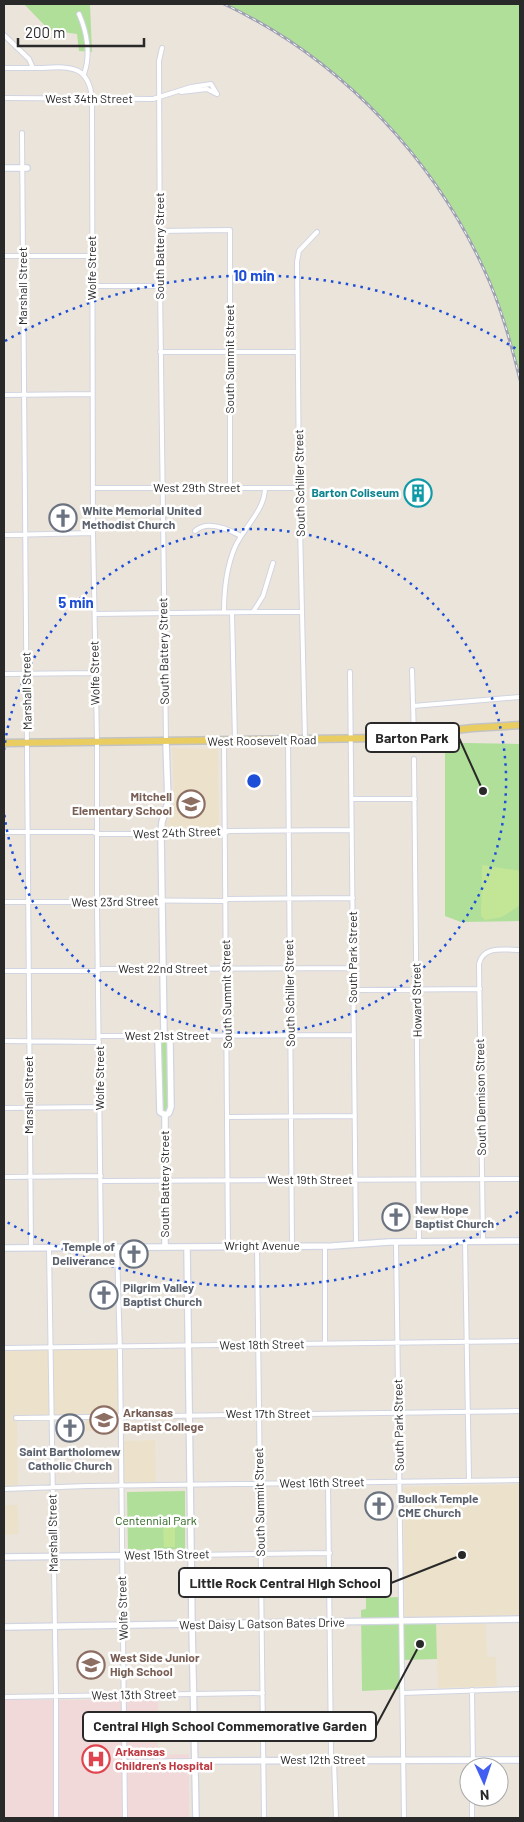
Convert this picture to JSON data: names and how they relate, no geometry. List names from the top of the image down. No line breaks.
{"streets":{"main road":["West Roosevelt Road"],"street":["West 34th Street","South Battery Street","Wolfe Street","Marshall Street","South Summit Street","South Schiller Street","West 29th Street","West 24th Street","West 23rd Street","South Park Street","West 22nd Street","Howard Street","West 21st Street","South Dennison Street","West 19th Street","Wright Avenue","West 18th Street","West 17th Street","West 16th Street","West 15th Street","West Daisy L Gatson Bates Drive","West 13th Street","West 12th Street"]},"crossings":[["West 34th Street","South Battery Street"],["West 34th Street","Wolfe Street"],["South Battery Street","South Summit Street"],["South Battery Street","West 29th Street"],["South Battery Street","West Roosevelt Road"],["South Battery Street","West 24th Street"],["South Battery Street","West 23rd Street"],["South Battery Street","West 22nd Street"],["South Battery Street","West 21st Street"],["South Battery Street","West 19th Street"],["South Battery Street","Wright Avenue"],["South Battery Street","West 18th Street"],["South Battery Street","West 17th Street"],["South Battery Street","West 16th Street"],["South Battery Street","West 15th Street"],["South Battery Street","West Daisy L Gatson Bates Drive"],["South Battery Street","West 13th Street"],["South Battery Street","West 12th Street"],["Wolfe Street","West 29th Street"],["Wolfe Street","West Roosevelt Road"],["Wolfe Street","West 24th Street"],["Wolfe Street","West 23rd Street"],["Wolfe Street","West 22nd Street"],["Wolfe Street","West 21st Street"],["Wolfe Street","West 19th Street"],["Wolfe Street","Wright Avenue"],["Wolfe Street","West 18th Street"],["Wolfe Street","West 17th Street"],["Wolfe Street","West 16th Street"],["Wolfe Street","West 15th Street"],["Wolfe Street","West Daisy L Gatson Bates Drive"],["Wolfe Street","West 13th Street"],["Wolfe Street","West 12th Street"],["Marshall Street","West Roosevelt Road"],["Marshall Street","West 24th Street"],["Marshall Street","West 23rd Street"],["Marshall Street","West 22nd Street"],["Marshall Street","Wright Avenue"],["Marshall Street","West 18th Street"],["Marshall Street","West 17th Street"],["Marshall Street","West 16th Street"],["Marshall Street","West 15th Street"],["Marshall Street","West Daisy L Gatson Bates Drive"],["Marshall Street","West 13th Street"],["South Summit Street","West 29th Street"],["South Summit Street","West Roosevelt Road"],["South Summit Street","West 24th Street"],["South Summit Street","West 23rd Street"],["South Summit Street","West 22nd Street"],["South Summit Street","West 21st Street"],["South Summit Street","West 19th Street"],["South Summit Street","Wright Avenue"],["South Summit Street","West 18th Street"],["South Summit Street","West 17th Street"],["South Summit Street","West 16th Street"],["South Summit Street","West 15th Street"],["South Summit Street","West Daisy L Gatson Bates Drive"],["South Summit Street","West 13th Street"],["South Summit Street","West 12th Street"],["South Schiller Street","West 29th Street"],["South Schiller Street","West Roosevelt Road"],["South Schiller Street","West 24th Street"],["South Schiller Street","West 23rd Street"],["South Schiller Street","West 22nd Street"],["South Schiller Street","West 21st Street"],["South Schiller Street","West 19th Street"],["South Schiller Street","Wright Avenue"],["West Roosevelt Road","South Park Street"],["West 24th Street","South Park Street"],["West 23rd Street","South Park Street"],["South Park Street","West 22nd Street"],["South Park Street","West 21st Street"],["South Park Street","West 19th Street"],["South Park Street","Wright Avenue"],["South Park Street","West 18th Street"],["South Park Street","West 17th Street"],["South Park Street","West 16th Street"],["South Park Street","West Daisy L Gatson Bates Drive"],["South Park Street","West 12th Street"],["Howard Street","West 19th Street"],["Howard Street","Wright Avenue"],["South Dennison Street","West 19th Street"],["South Dennison Street","Wright Avenue"]],"parks":["Centennial Park"],"places":{"building":["Barton Coliseum"],"church":["White Memorial United Methodist Church","New Hope Baptist Church","Temple of Deliverance","Pilgrim Valley Baptist Church","Saint Bartholomew Catholic Church","Bullock Temple CME Church"],"other":["Barton Park","Little Rock Central High School","Central High School Commemorative Garden"],"school or university":["Mitchell Elementary School","Arkansas Baptist College","West Side Junior High School"],"hospital":["Arkansas Children's Hospital"]},"scale_bar":"200 m","north":"bottom","rings":["10 min","5 min"]}
